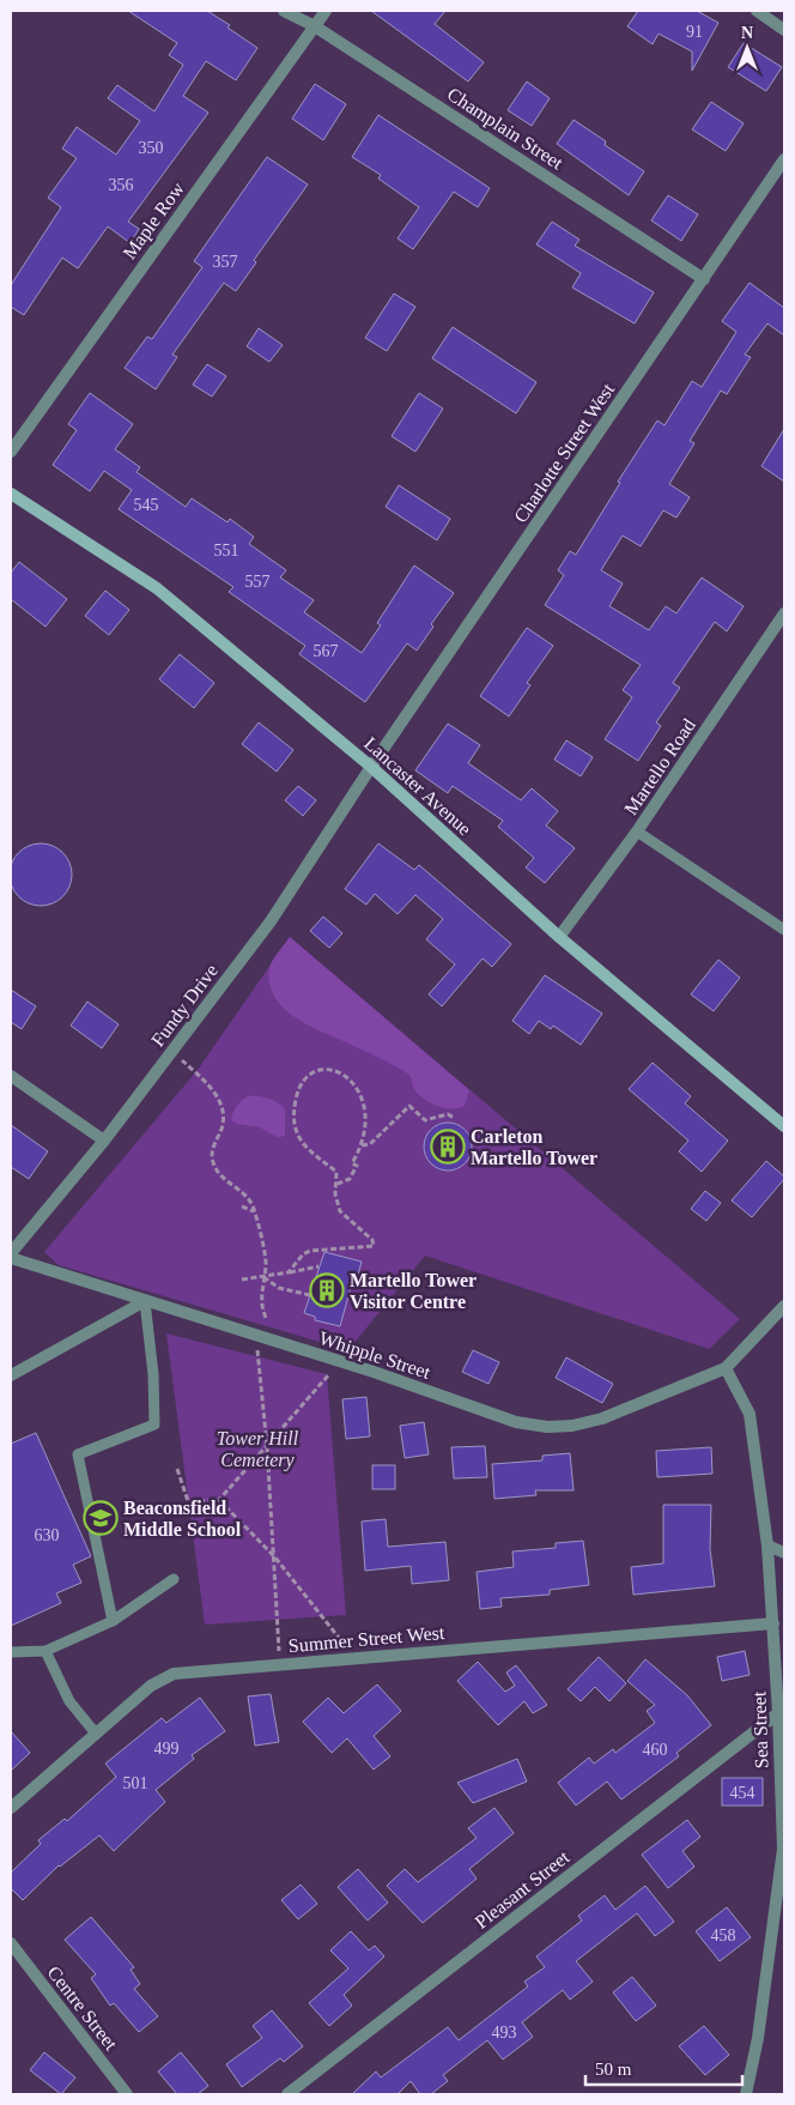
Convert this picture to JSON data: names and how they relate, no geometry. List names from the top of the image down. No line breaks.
{"streets":{"street":["Champlain Street","Maple Row","Charlotte Street West","Martello Road","Lancaster Avenue","Fundy Drive","Whipple Street","Summer Street West","Sea Street","Pleasant Street","Centre Street"]},"crossings":[["Champlain Street","Maple Row"],["Champlain Street","Charlotte Street West"],["Charlotte Street West","Lancaster Avenue"],["Charlotte Street West","Fundy Drive"],["Martello Road","Lancaster Avenue"],["Lancaster Avenue","Fundy Drive"],["Whipple Street","Sea Street"],["Summer Street West","Sea Street"],["Sea Street","Pleasant Street"]],"parks":["Tower Hill Cemetery"],"places":{"building":["Carleton Martello Tower","Martello Tower Visitor Centre"],"school or university":["Beaconsfield Middle School"]},"house_numbers":["91","350","356","357","545","551","557","567","630","499","460","501","454","458","493"],"scale_bar":"50 m","north":"top"}
